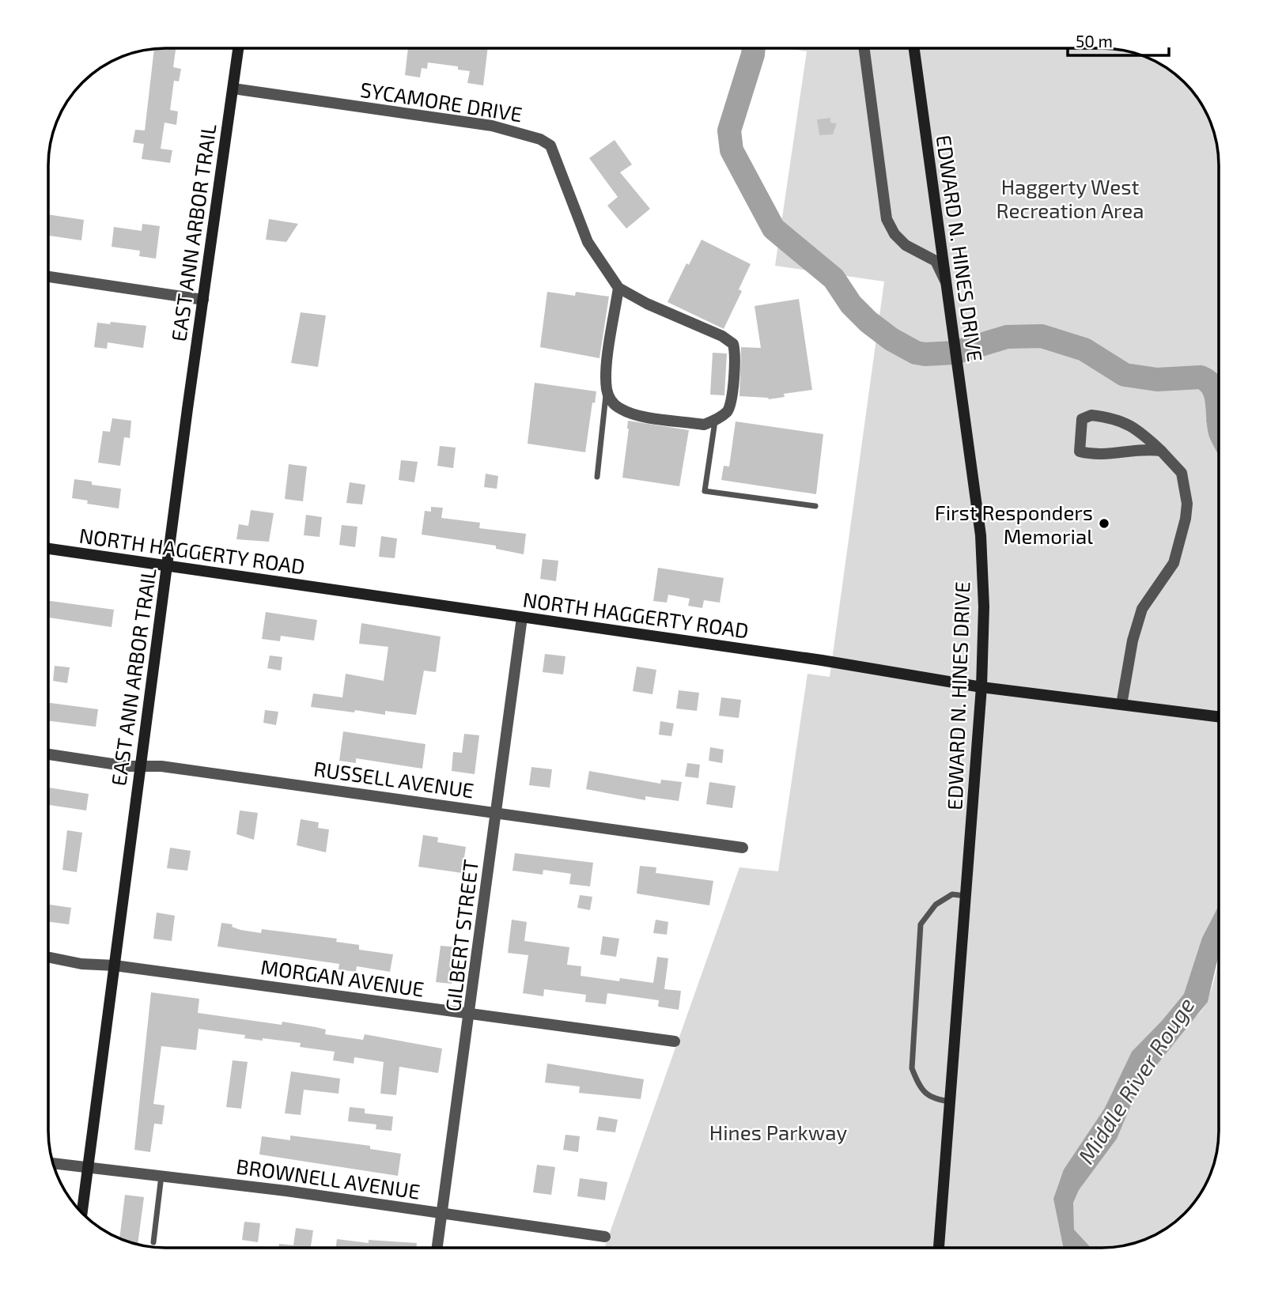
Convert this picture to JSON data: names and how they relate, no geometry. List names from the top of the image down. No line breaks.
{"streets":{"street":["SYCAMORE DRIVE","EAST ANN ARBOR TRAIL","EDWARD N. HINES DRIVE","NORTH HAGGERTY ROAD","RUSSELL AVENUE","GILBERT STREET","MORGAN AVENUE","BROWNELL AVENUE"]},"crossings":[["SYCAMORE DRIVE","EAST ANN ARBOR TRAIL"],["EAST ANN ARBOR TRAIL","NORTH HAGGERTY ROAD"],["EAST ANN ARBOR TRAIL","RUSSELL AVENUE"],["EAST ANN ARBOR TRAIL","MORGAN AVENUE"],["EAST ANN ARBOR TRAIL","BROWNELL AVENUE"],["EDWARD N. HINES DRIVE","NORTH HAGGERTY ROAD"],["NORTH HAGGERTY ROAD","GILBERT STREET"],["RUSSELL AVENUE","GILBERT STREET"],["GILBERT STREET","MORGAN AVENUE"],["GILBERT STREET","BROWNELL AVENUE"]],"water":["Middle River Rouge"],"parks":["Haggerty West Recreation Area","Hines Parkway"],"places":["First Responders Memorial"],"scale_bar":"50 m"}
